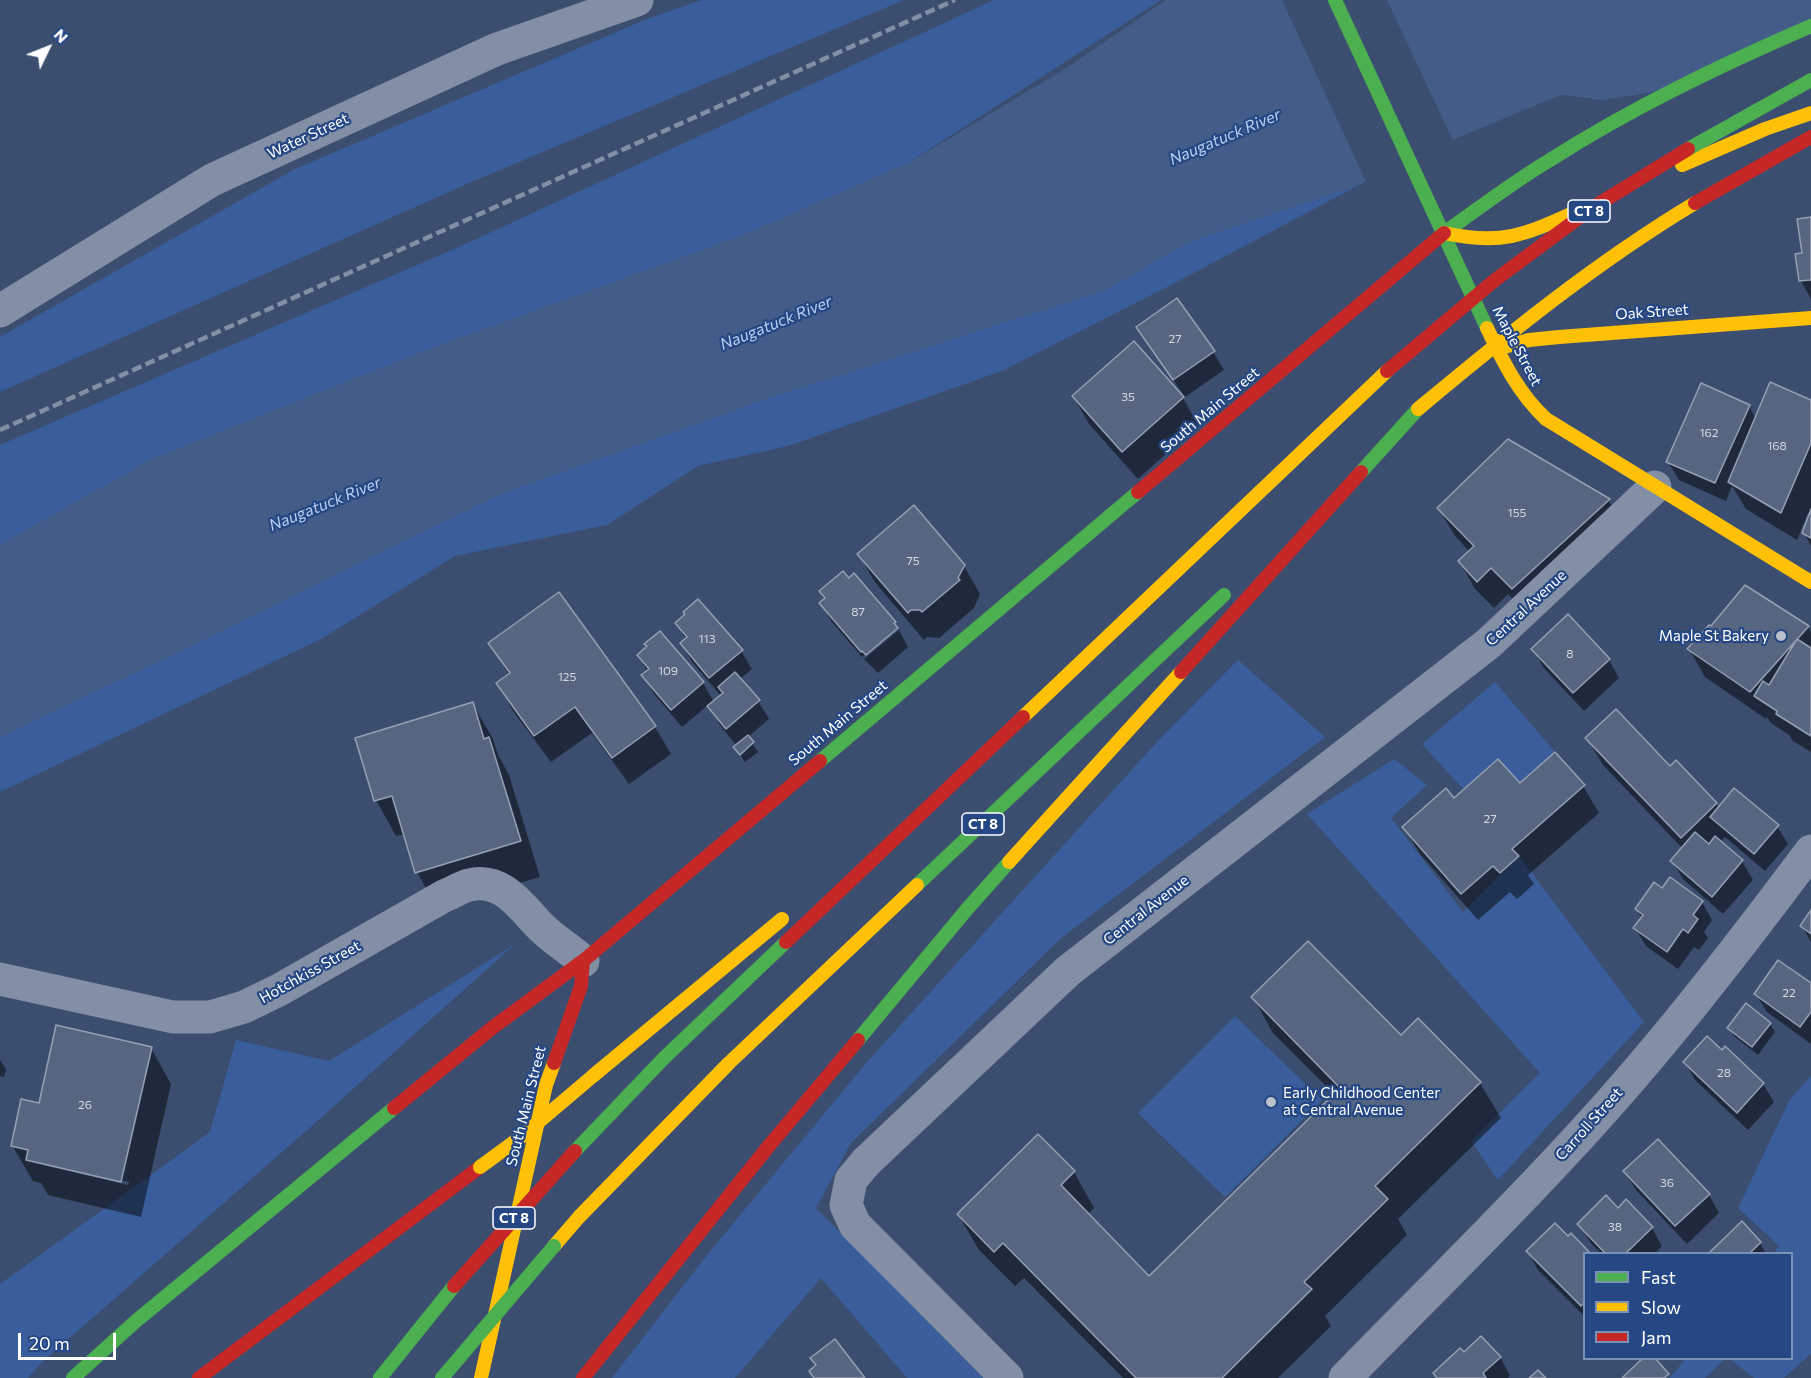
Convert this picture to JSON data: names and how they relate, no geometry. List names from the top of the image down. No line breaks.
{"streets":{"main road":["CT 8","Oak Street","Maple Street","South Main Street"],"street":["Water Street","Central Avenue","Hotchkiss Street","Carroll Street"]},"crossings":[["Oak Street","Maple Street"],["Maple Street","South Main Street"],["Maple Street","Central Avenue"],["South Main Street","Hotchkiss Street"]],"water":["Naugatuck River"],"places":["Maple St Bakery","Early Childhood Center at Central Avenue"],"house_numbers":["27","35","162","168","155","75","87","113","8","109","125","27","22","28","26","36","38"],"legend":["Fast","Slow","Jam"],"scale_bar":"20 m","north":"top right"}
